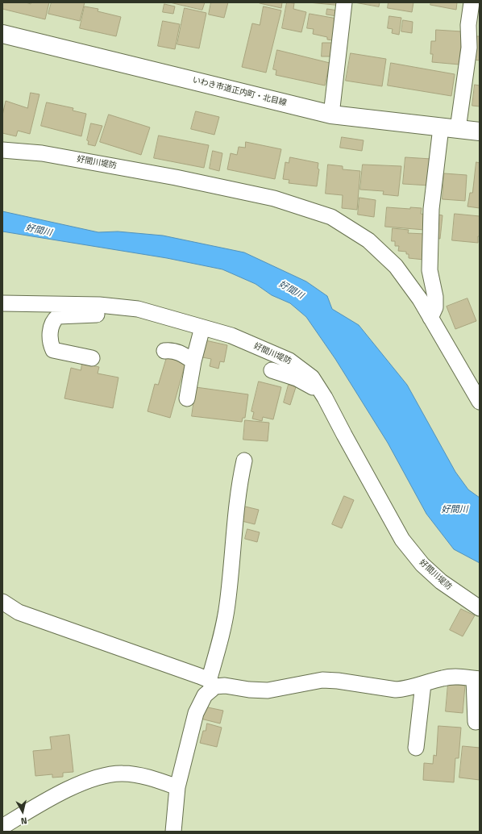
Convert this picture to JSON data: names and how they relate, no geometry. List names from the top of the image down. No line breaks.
{"streets":{"street":["いわき市道正内町・北目線","好間川堤防"]},"water":["好間川"],"north":"bottom"}
